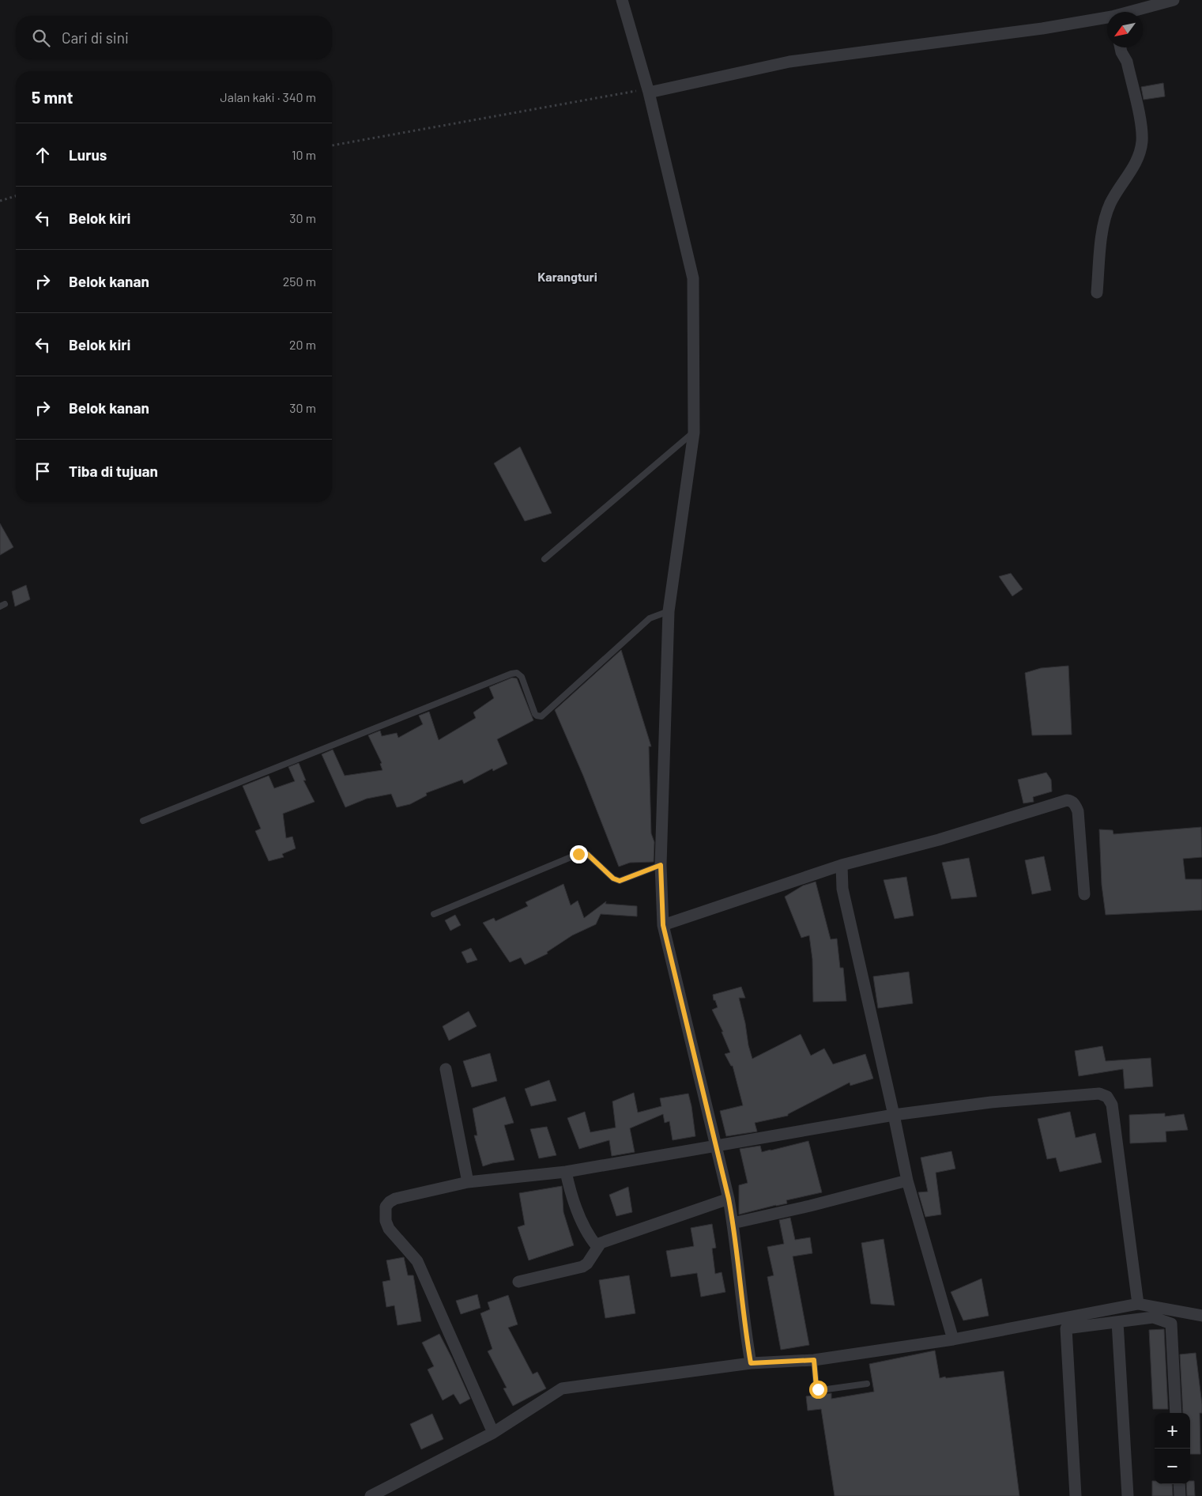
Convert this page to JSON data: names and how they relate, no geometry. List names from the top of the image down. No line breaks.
{"districts":["Karangturi"],"north":"bottom left","page":{"search":"Cari di sini","heading":["5 mnt","Jalan kaki · 340 m"],"list":[["Lurus","10 m"],["Belok kiri","30 m"],["Belok kanan","250 m"],["Belok kiri","20 m"],["Belok kanan","30 m"],"Tiba di tujuan"],"map_buttons":["+","−"]}}
